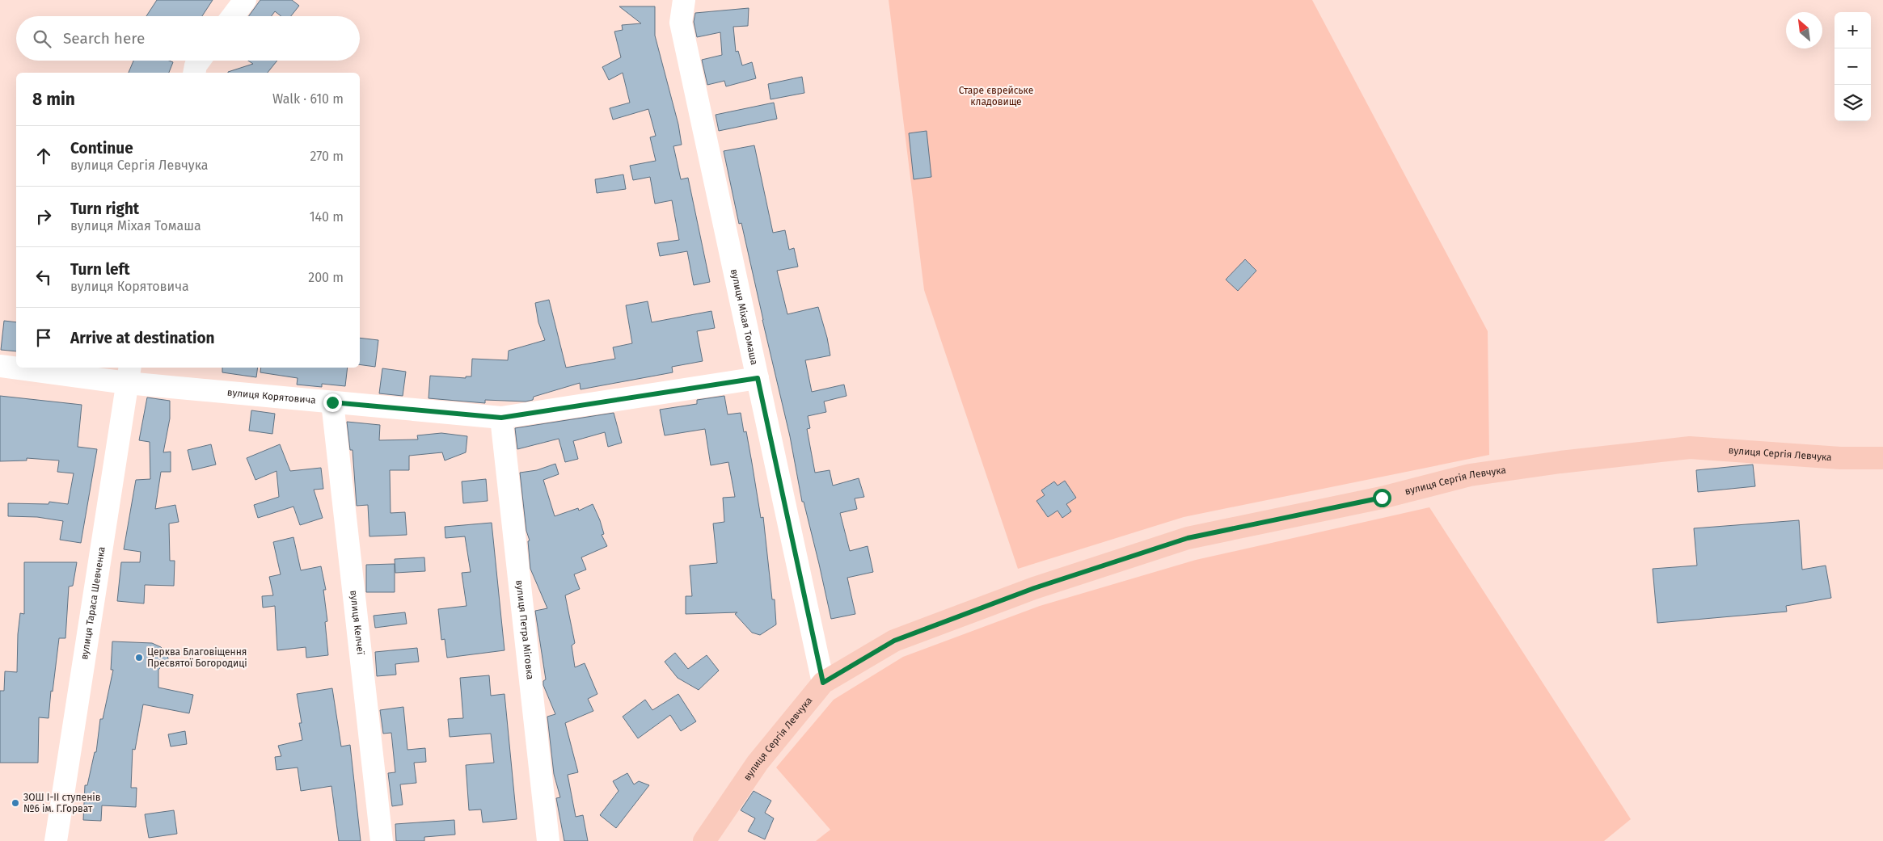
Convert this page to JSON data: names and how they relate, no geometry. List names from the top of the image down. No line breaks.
{"streets":{"main road":["вулиця Сергія Левчука"],"street":["вулиця Міхая Томаша","вулиця Корятовича","вулиця Тараса Шевченка","вулиця Келчеї","вулиця Петра Міговка"]},"crossings":[["вулиця Міхая Томаша","вулиця Корятовича"],["вулиця Міхая Томаша","вулиця Сергія Левчука"],["вулиця Корятовича","вулиця Тараса Шевченка"],["вулиця Корятовича","вулиця Келчеї"],["вулиця Корятовича","вулиця Петра Міговка"]],"parks":["Старе єврейське кладовище"],"places":["Церква Благовіщення Пресвятої Богородиці","ЗОШ І-ІІ ступенів №6 ім. Г.Горват"],"north":"top left","page":{"map_buttons":["+","−"],"search":"Search here","heading":["8 min","Walk · 610 m"],"list":[["Continue","вулиця Сергія Левчука","270 m"],["Turn right","вулиця Міхая Томаша","140 m"],["Turn left","вулиця Корятовича","200 m"],"Arrive at destination"]}}
